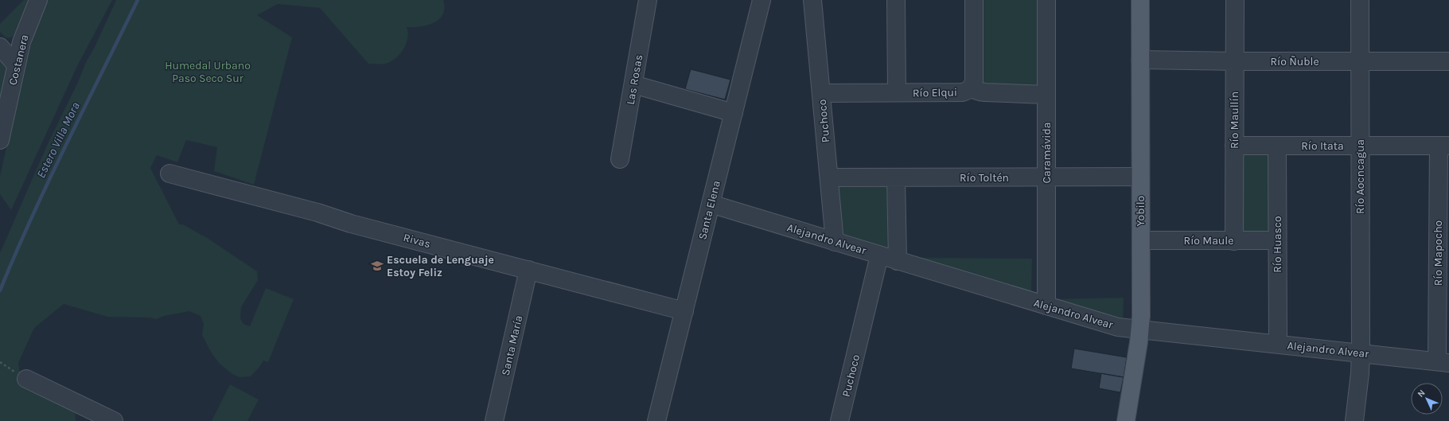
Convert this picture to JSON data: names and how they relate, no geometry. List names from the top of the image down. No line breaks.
{"streets":{"main road":["Yobilo"],"street":["Costanera","Río Ñuble","Las Rosas","Río Elqui","Río Maullín","Puchoco","Río Itata","Caramávida","Río Aocncagua","Río Toltén","Santa Elena","Alejandro Alvear","Rivas","Río Maule","Río Huasco","Río Mapocho","Santa María"]},"crossings":[["Río Ñuble","Río Maullín"],["Río Ñuble","Río Aocncagua"],["Río Ñuble","Yobilo"],["Río Elqui","Puchoco"],["Río Elqui","Caramávida"],["Río Maullín","Río Itata"],["Río Maullín","Río Maule"],["Puchoco","Río Toltén"],["Puchoco","Alejandro Alvear"],["Río Itata","Río Aocncagua"],["Río Itata","Río Huasco"],["Río Itata","Río Mapocho"],["Caramávida","Río Toltén"],["Caramávida","Alejandro Alvear"],["Río Aocncagua","Alejandro Alvear"],["Río Toltén","Yobilo"],["Santa Elena","Alejandro Alvear"],["Santa Elena","Rivas"],["Yobilo","Alejandro Alvear"],["Yobilo","Río Maule"],["Alejandro Alvear","Río Huasco"],["Alejandro Alvear","Río Mapocho"],["Rivas","Santa María"],["Río Maule","Río Huasco"]],"water":["Estero Villa Mora"],"parks":["Humedal Urbano Paso Seco Sur"],"places":{"school or university":["Escuela de Lenguaje Estoy Feliz"]},"north":"top left"}
